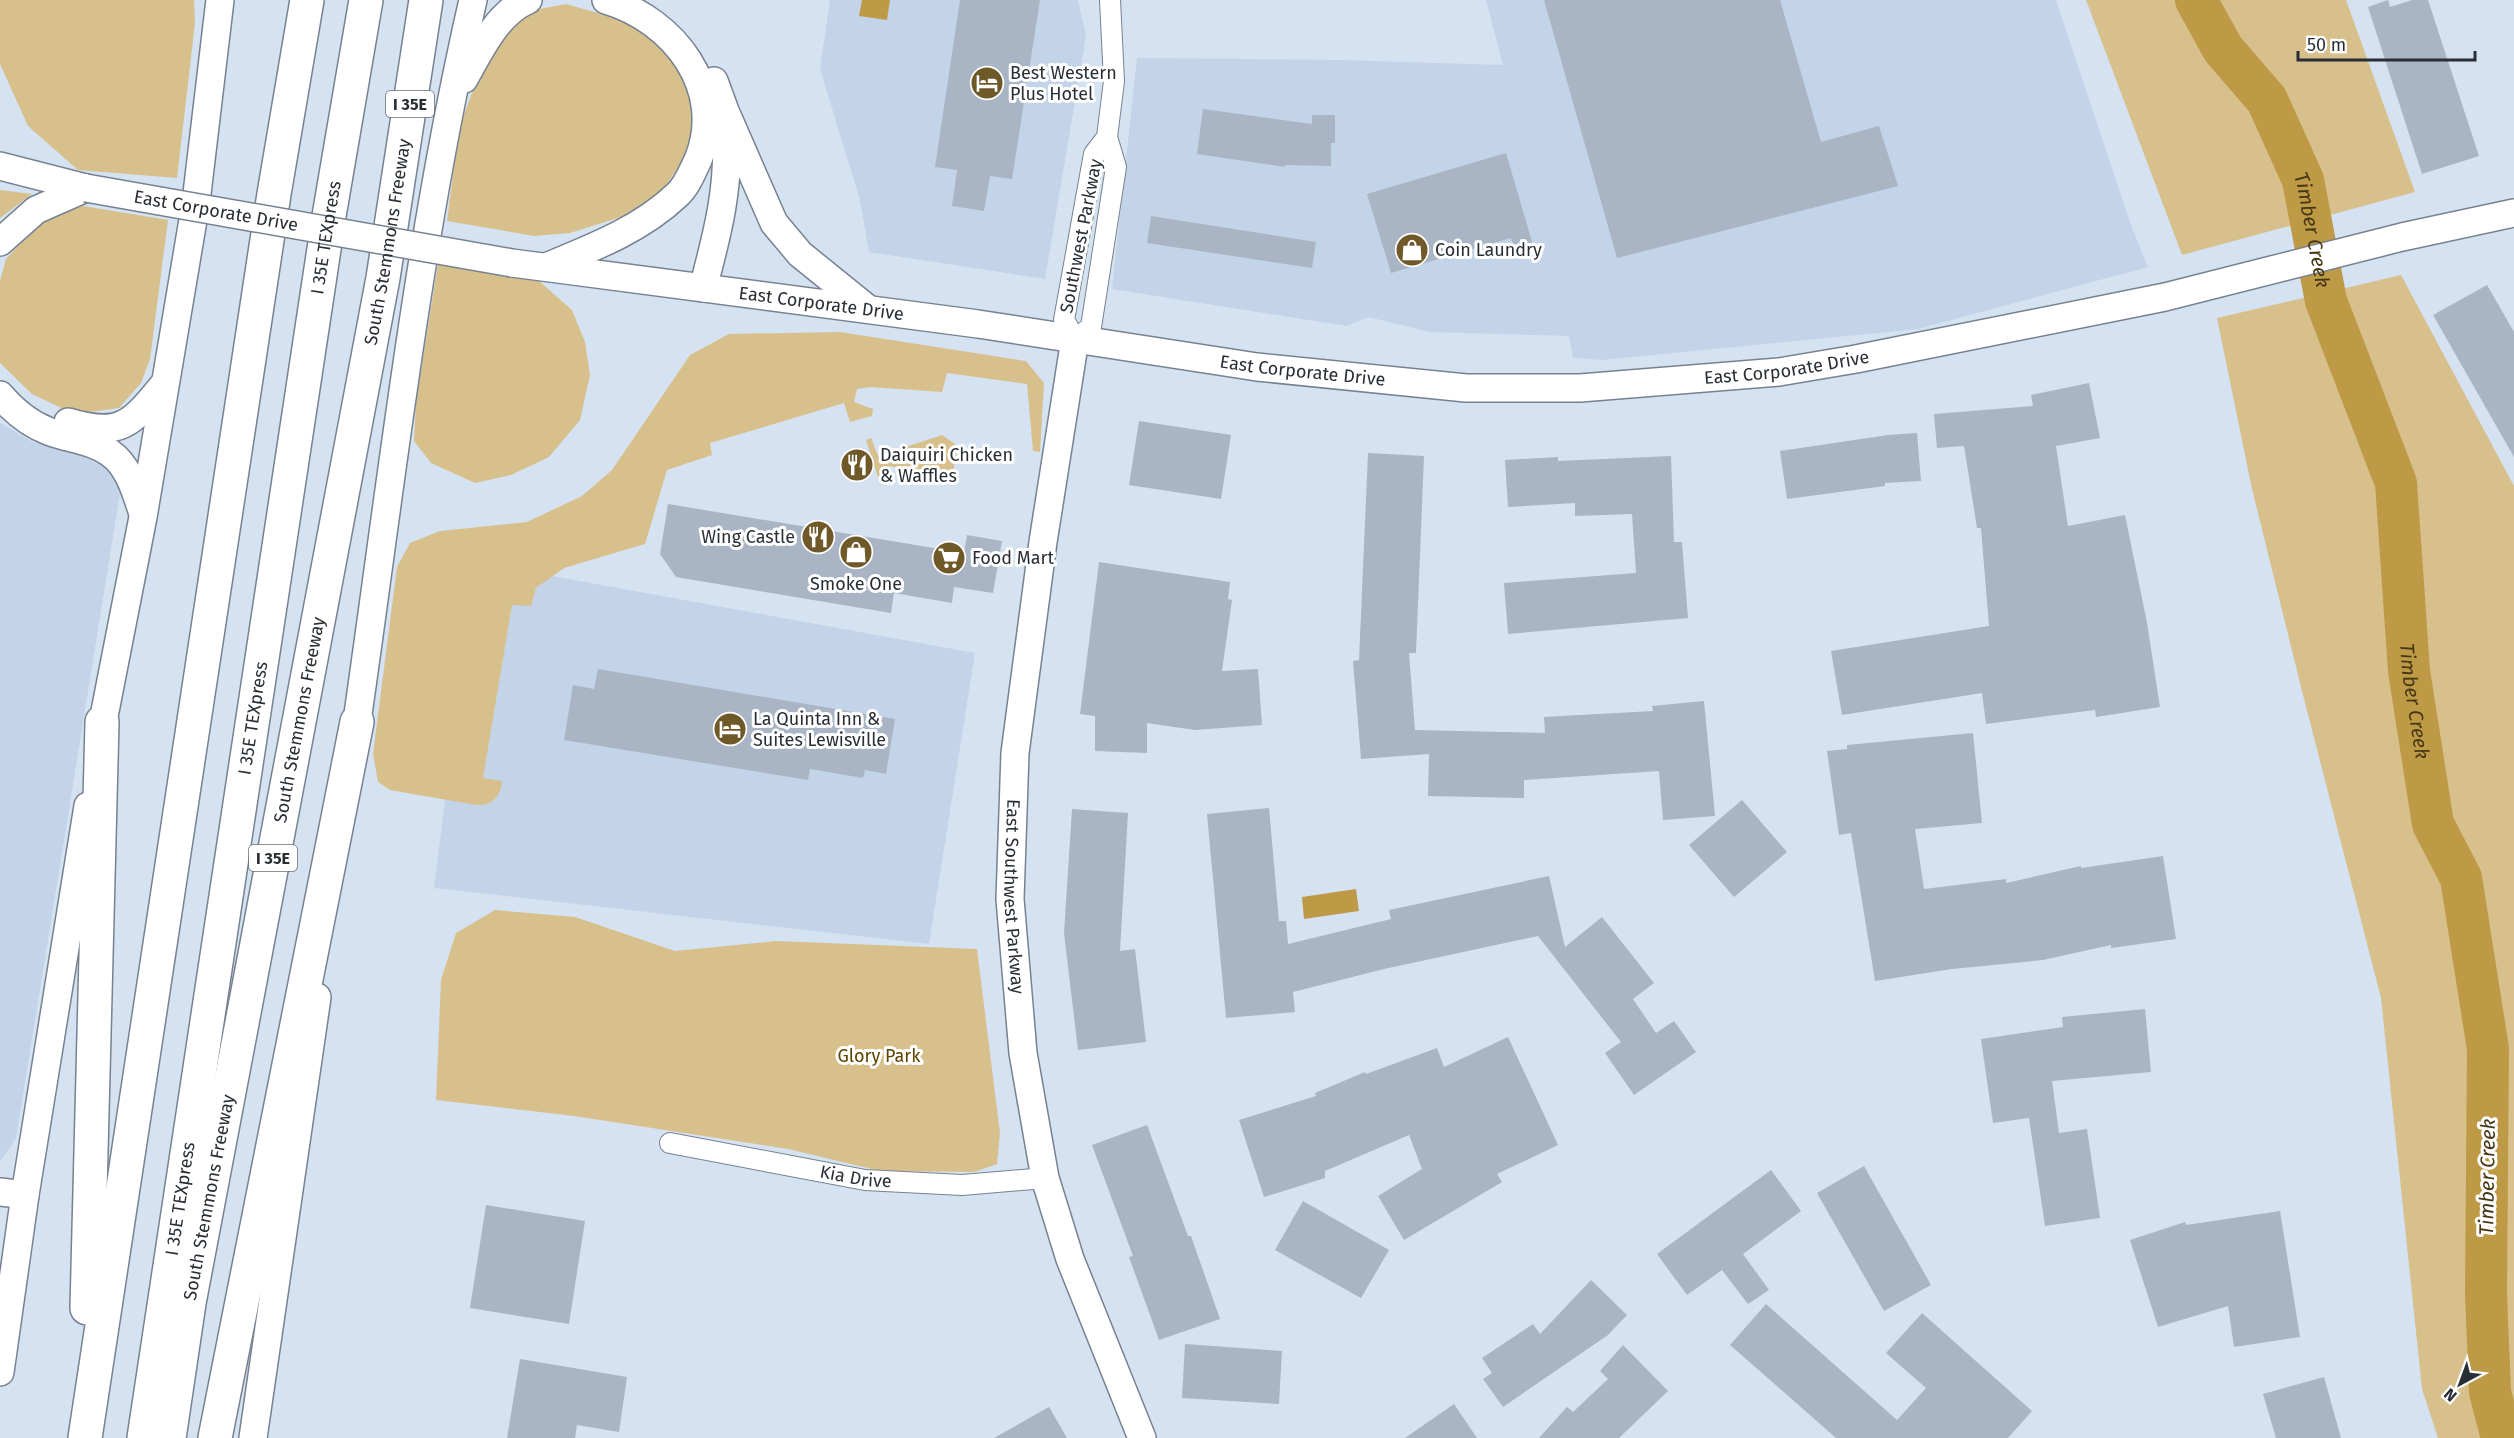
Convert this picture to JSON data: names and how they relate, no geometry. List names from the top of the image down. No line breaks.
{"streets":{"highway":["I 35E","I 35E TEXpress","South Stemmons Freeway"],"main road":["East Corporate Drive","East Southwest Parkway"],"street":["Southwest Parkway","Kia Drive"]},"crossings":[["East Corporate Drive","Southwest Parkway"],["East Corporate Drive","East Southwest Parkway"],["Southwest Parkway","East Southwest Parkway"],["East Southwest Parkway","Kia Drive"]],"water":["Timber Creek"],"parks":["Glory Park"],"places":{"hotel":["Best Western Plus Hotel","La Quinta Inn & Suites Lewisville"],"shop":["Coin Laundry","Smoke One"],"restaurant":["Daiquiri Chicken & Waffles","Wing Castle"],"supermarket":["Food Mart"]},"scale_bar":"50 m","north":"bottom left"}
